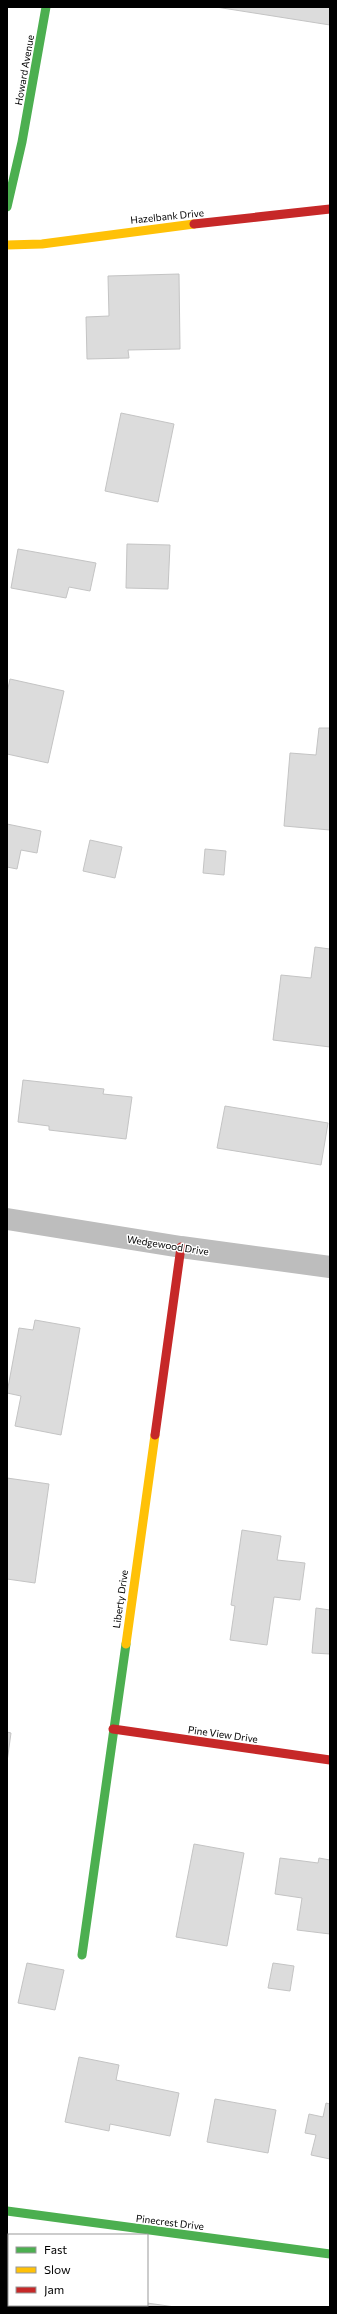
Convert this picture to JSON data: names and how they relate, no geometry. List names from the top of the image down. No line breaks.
{"streets":{"street":["Howard Avenue","Hazelbank Drive","Wedgewood Drive","Liberty Drive","Pine View Drive","Pinecrest Drive"]},"crossings":[["Wedgewood Drive","Liberty Drive"],["Liberty Drive","Pine View Drive"]],"legend":["Fast","Slow","Jam"]}
